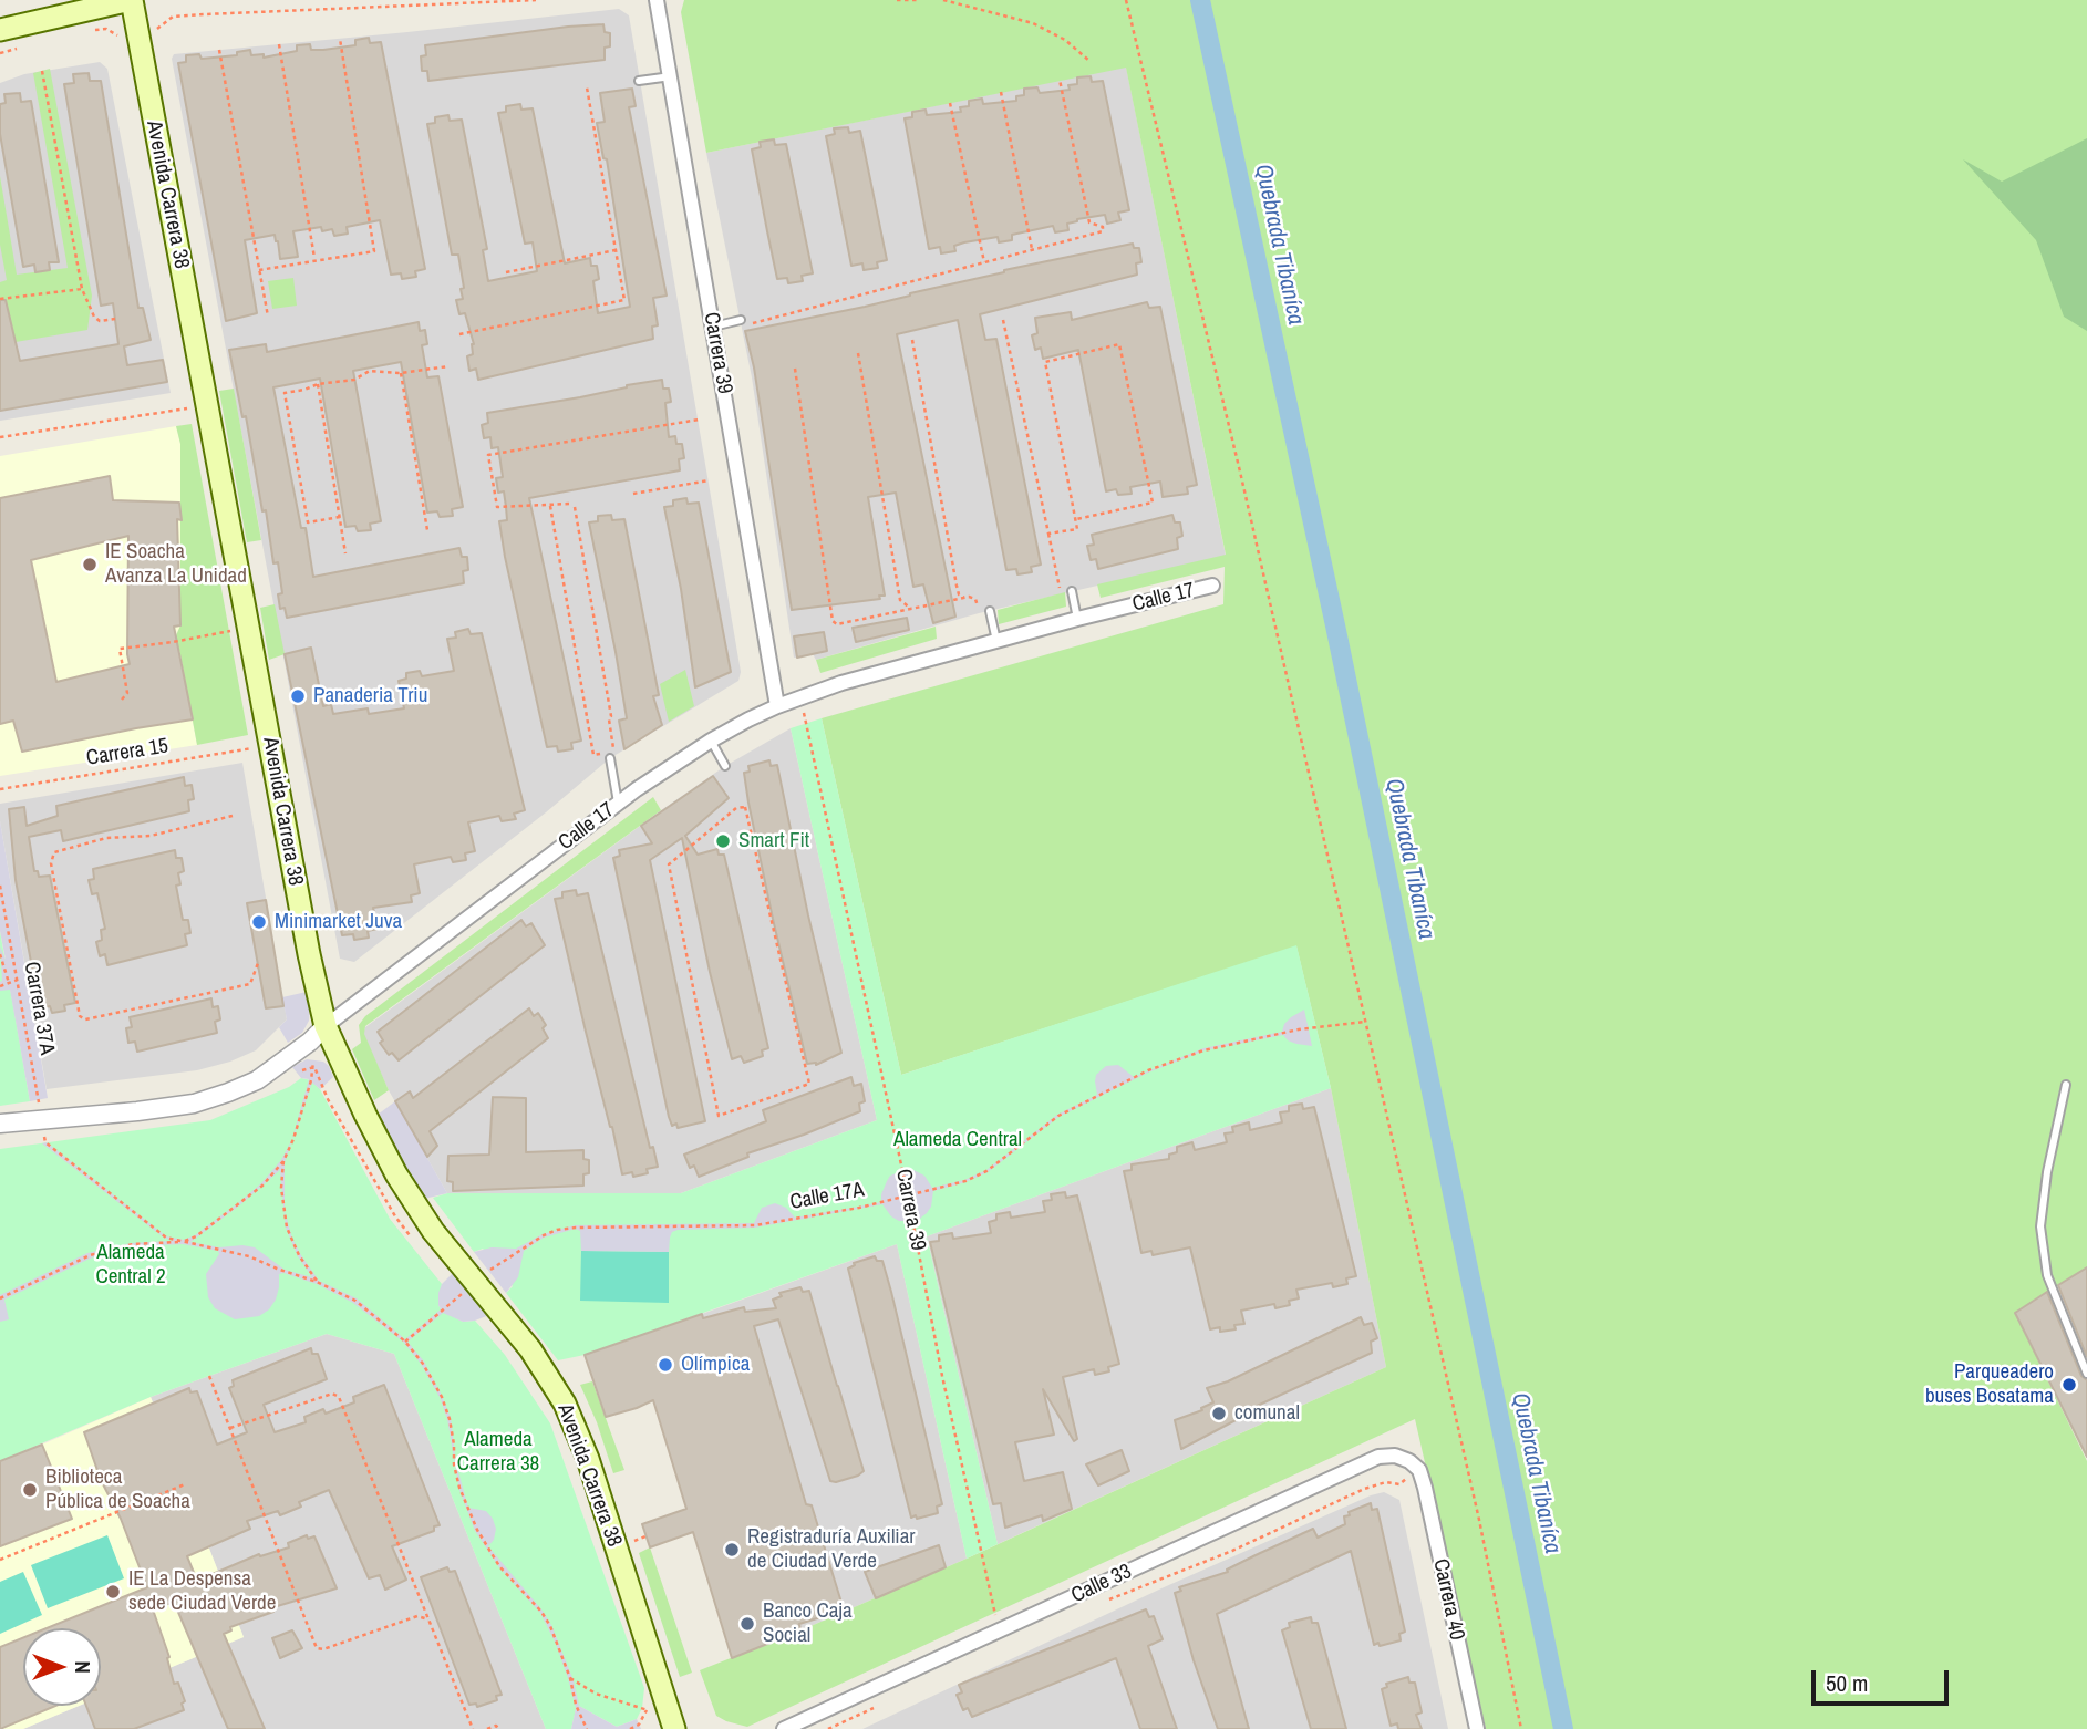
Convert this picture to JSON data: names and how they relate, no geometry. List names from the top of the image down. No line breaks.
{"streets":{"main road":["Avenida Carrera 38"],"street":["Carrera 39","Calle 17","Calle 33","Carrera 40"],"path":["Carrera 15","Carrera 37A","Calle 17A"]},"crossings":[["Avenida Carrera 38","Calle 17"],["Avenida Carrera 38","Calle 17A"],["Carrera 39","Calle 17"],["Carrera 39","Calle 17A"],["Carrera 39","Calle 33"],["Calle 17","Carrera 37A"],["Calle 33","Carrera 40"]],"water":["Quebrada Tibaníca"],"parks":["Alameda Central","Alameda Central 2","Alameda Carrera 38"],"places":["IE Soacha Avanza La Unidad","Panaderia Triu","Smart Fit","Minimarket Juva","Olímpica","Parqueadero buses Bosatama","comunal","Biblioteca Pública de Soacha","Registraduría Auxiliar de Ciudad Verde","IE La Despensa sede Ciudad Verde","Banco Caja Social"],"scale_bar":"50 m","north":"right"}
